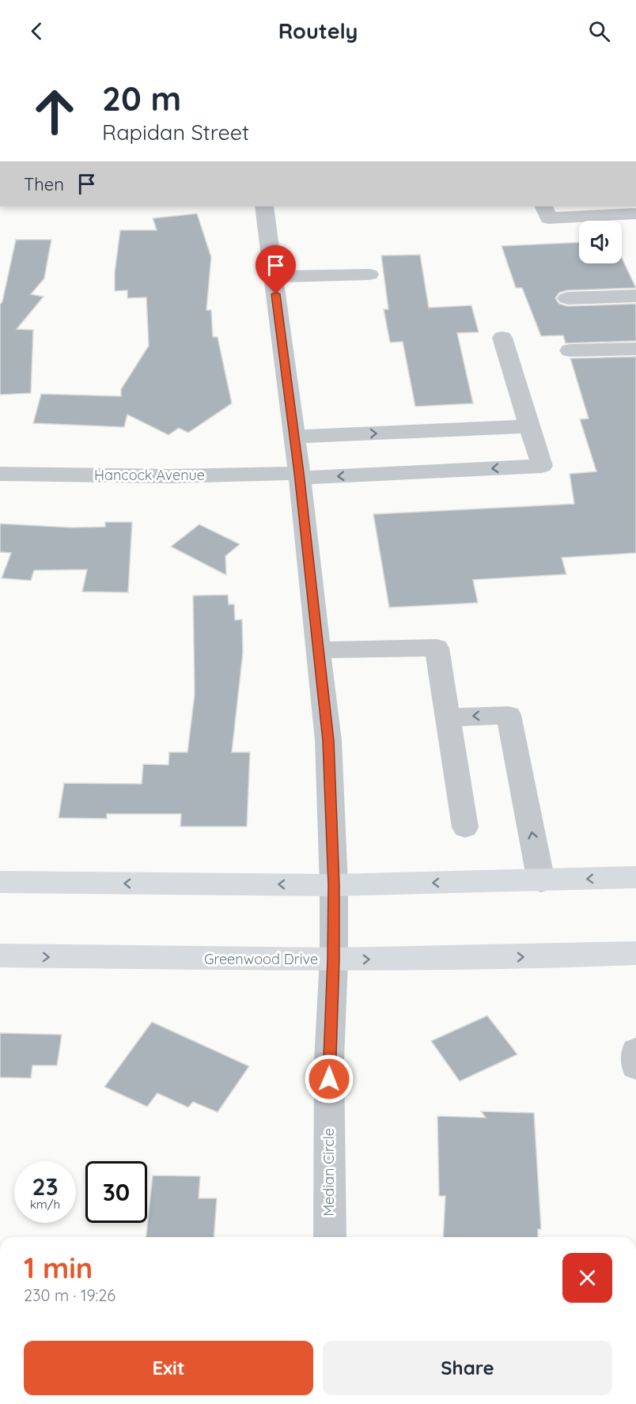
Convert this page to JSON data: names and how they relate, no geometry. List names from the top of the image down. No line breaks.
{"streets":{"main road":["Greenwood Drive"],"street":["Hancock Avenue","Median Circle"]},"crossings":[["Hancock Avenue","Median Circle"],["Greenwood Drive","Median Circle"]],"page":{"header":"Routely","turn":["20 m","Rapidan Street"],"then":"Then","speed":"23 km/h","limit":"30","heading":["1 min","230 m · 19:26"],"buttons":["Exit","Share"]}}
